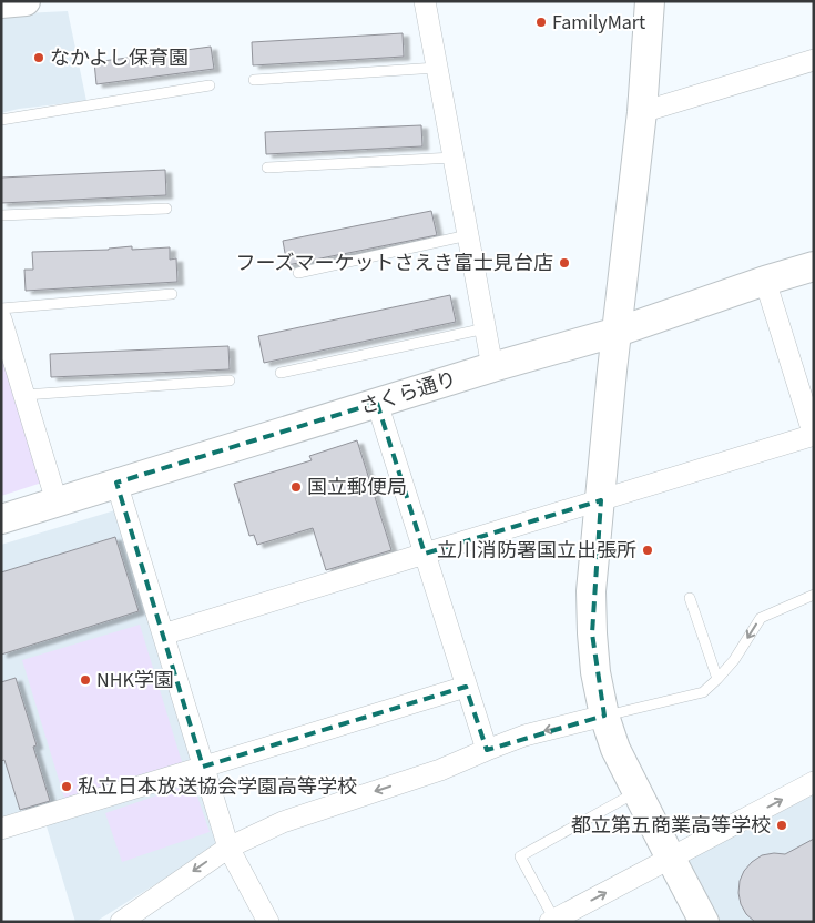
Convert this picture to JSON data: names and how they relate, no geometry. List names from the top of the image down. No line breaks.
{"streets":{"street":["さくら通り"]},"places":["FamilyMart","なかよし保育園","フーズマーケットさえき富士見台店","国立郵便局","立川消防署国立出張所","NHK学園","私立日本放送協会学園高等学校","都立第五商業高等学校"]}
